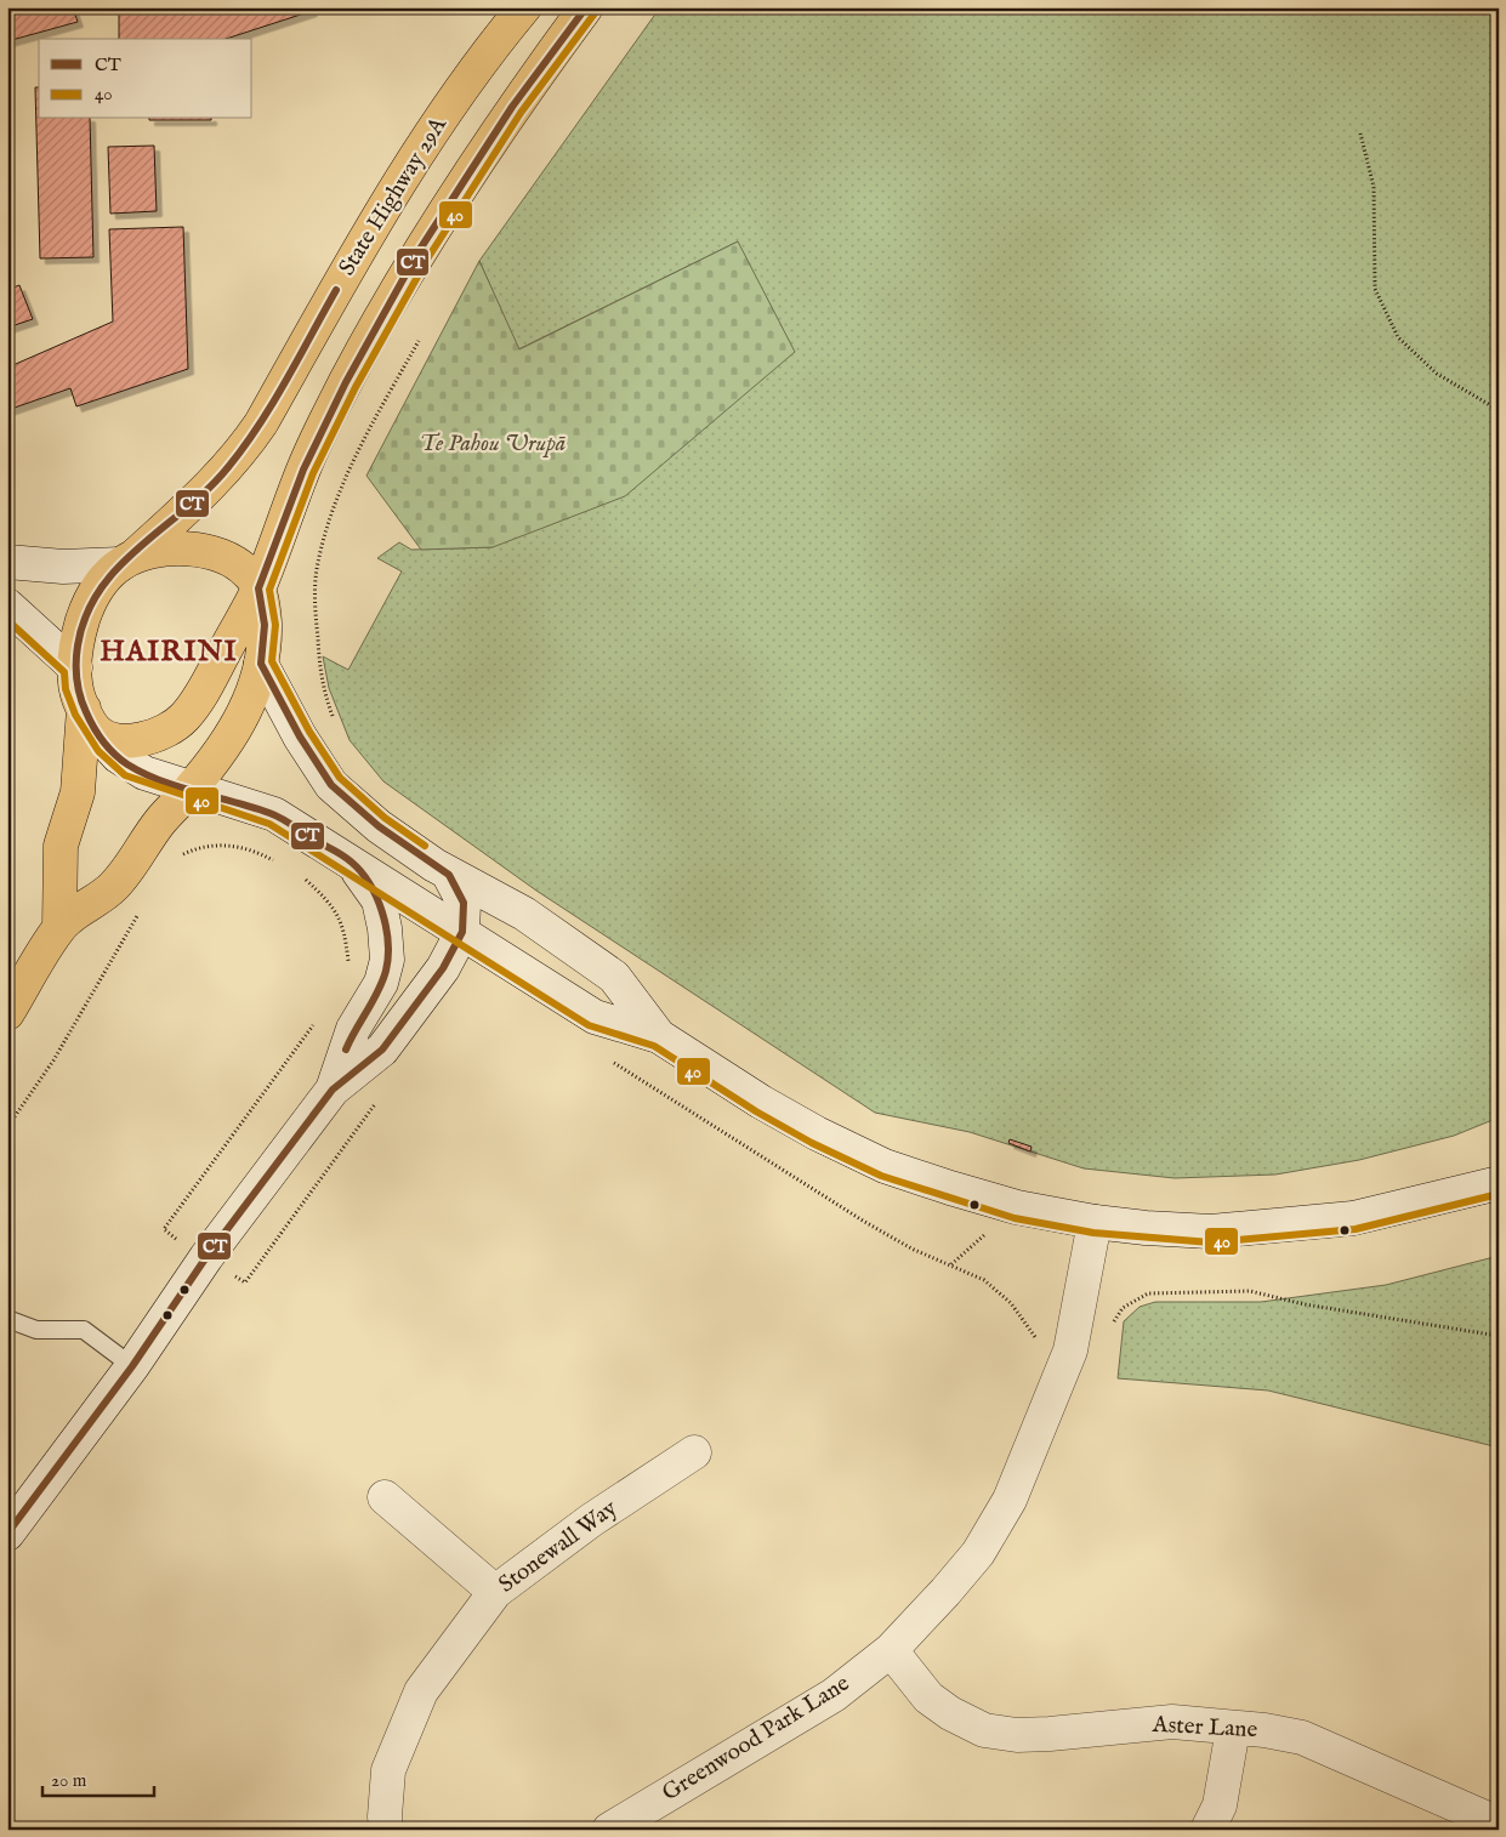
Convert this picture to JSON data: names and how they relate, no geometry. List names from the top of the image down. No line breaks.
{"streets":{"highway":["State Highway 29A"],"street":["Stonewall Way","Aster Lane","Greenwood Park Lane"]},"crossings":[["Aster Lane","Greenwood Park Lane"]],"districts":["HAIRINI"],"parks":["Te Pahou Urupā"],"lines":["transit line CT","transit line 40"],"legend":["CT","40"],"scale_bar":"20 m"}
